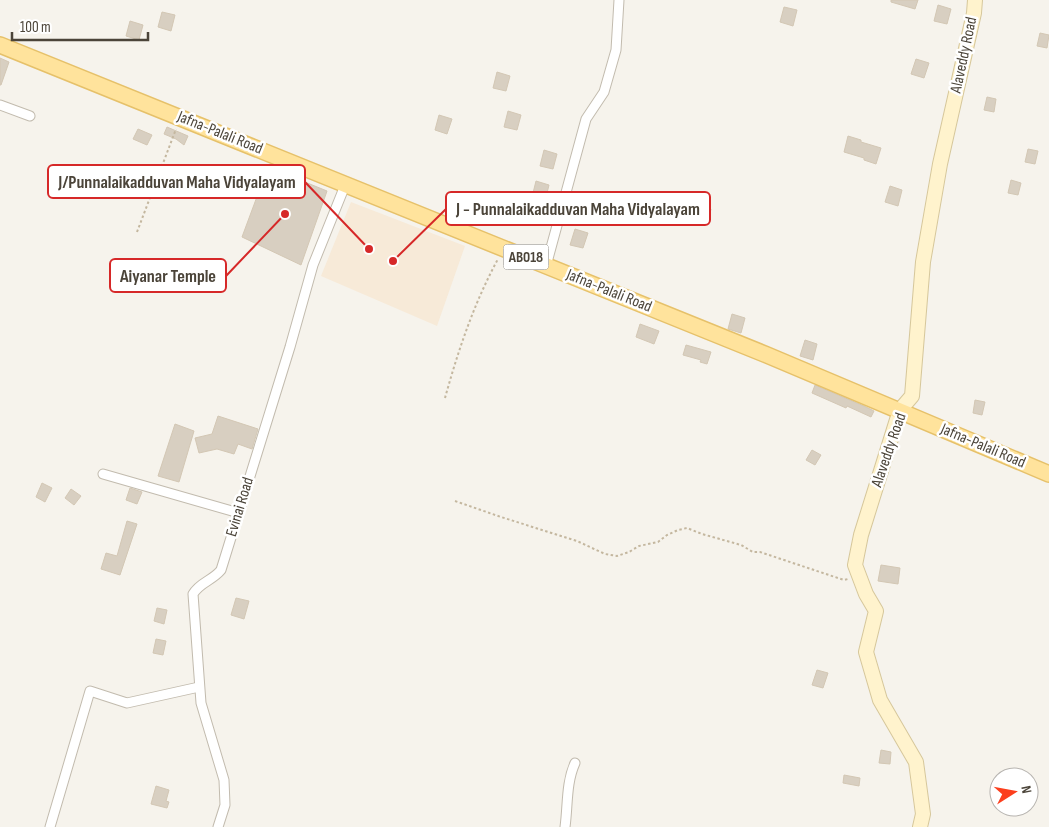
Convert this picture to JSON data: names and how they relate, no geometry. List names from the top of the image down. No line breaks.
{"streets":{"main road":["Jafna-Palali Road","AB018"],"street":["Alaveddy Road","Evinai Road"]},"crossings":[["Alaveddy Road","Jafna-Palali Road"],["Jafna-Palali Road","Evinai Road"]],"places":["Aiyanar Temple","J/Punnalaikadduvan Maha Vidyalayam","J - Punnalaikadduvan Maha Vidyalayam"],"scale_bar":"100 m","north":"right"}
